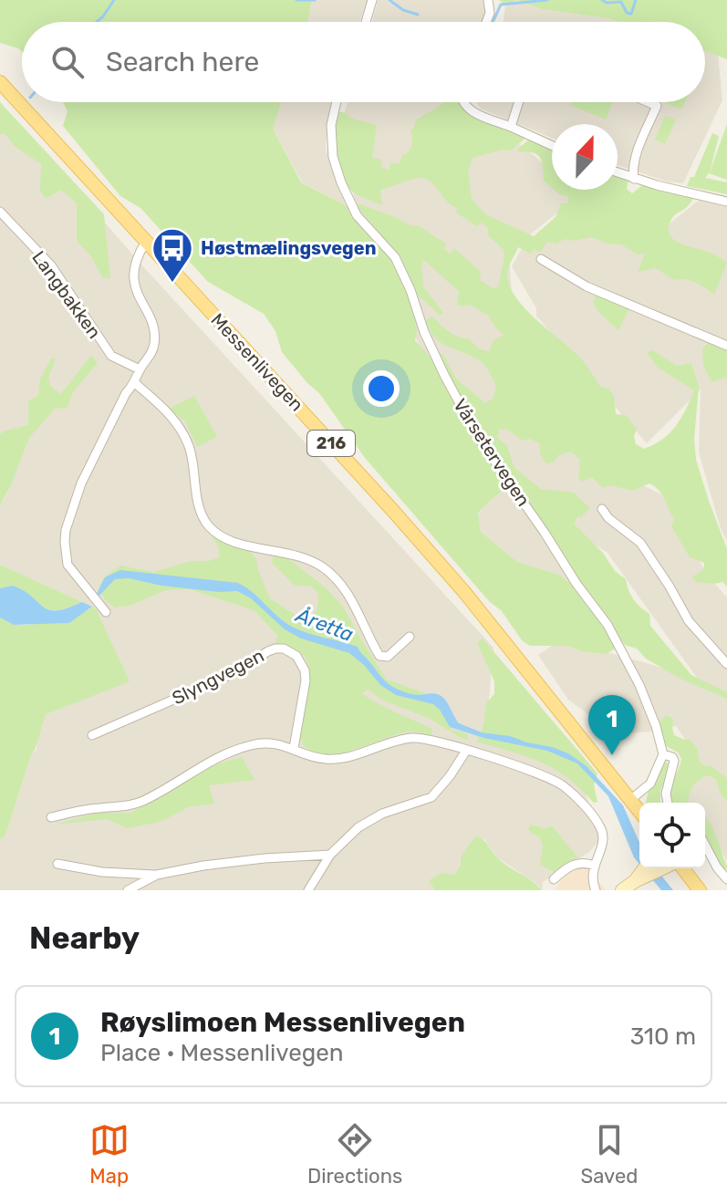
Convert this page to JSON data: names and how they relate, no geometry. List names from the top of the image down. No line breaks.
{"streets":{"main road":["Messenlivegen","216"],"street":["Langbakken","Vårsetervegen","Slyngvegen"]},"water":["Åretta"],"places":{"bus stop":["Høstmælingsvegen"]},"north":"top","page":{"search":"Search here","pins":"1","heading":"Nearby","list":[{"mark":"1","name":"Røyslimoen Messenlivegen","note":"Place · Messenlivegen","value":"310 m"}],"nav":["Map","Directions","Saved"]}}
